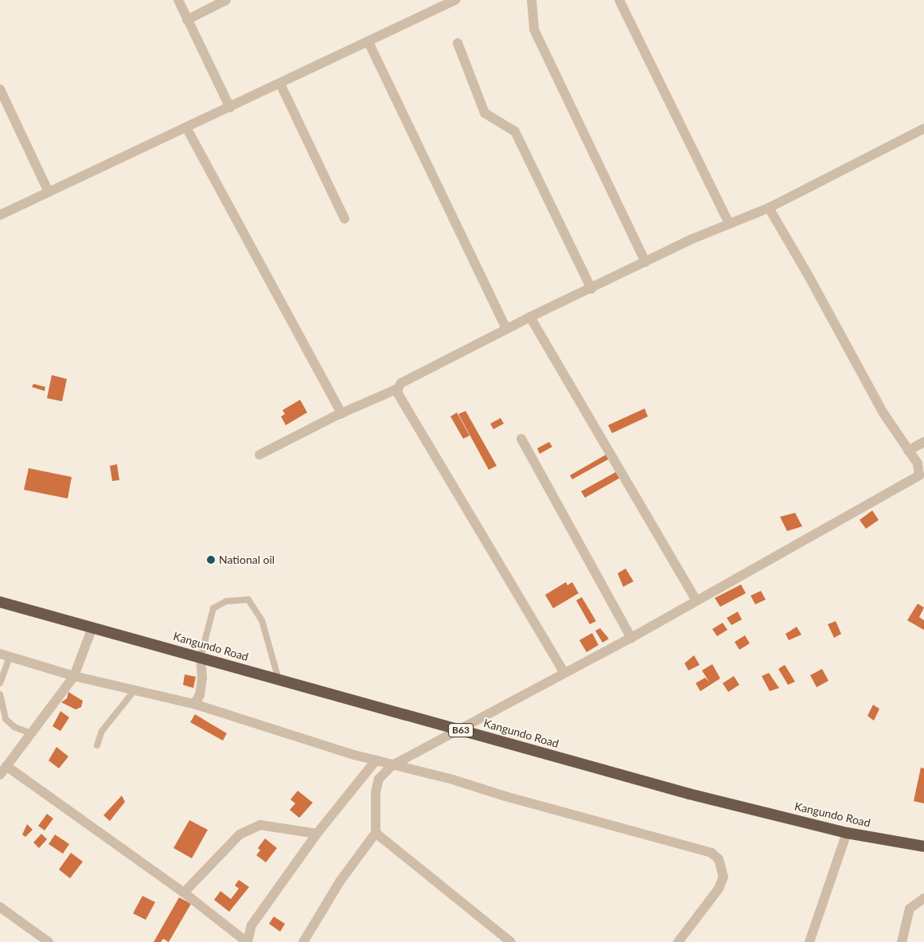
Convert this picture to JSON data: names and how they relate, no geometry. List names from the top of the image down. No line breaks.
{"streets":{"highway":["Kangundo Road","B63"]},"places":["National oil"]}
